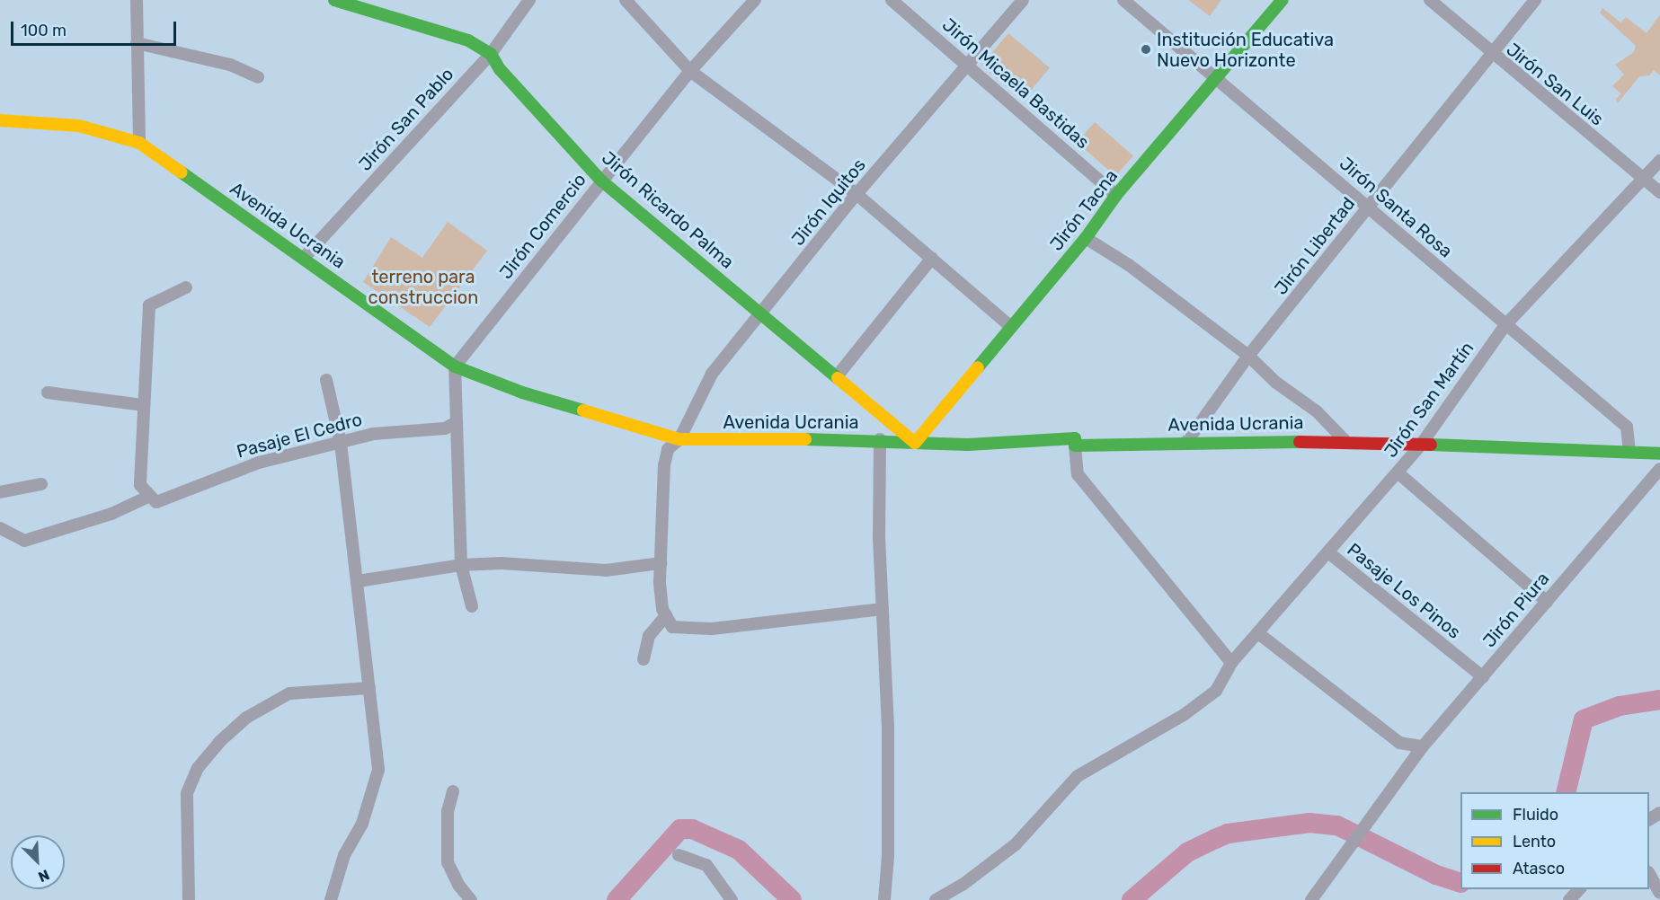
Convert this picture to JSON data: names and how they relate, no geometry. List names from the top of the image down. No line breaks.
{"streets":{"main road":["Jirón Ricardo Palma","Jirón Tacna","Avenida Ucrania"],"street":["Jirón Micaela Bastidas","Jirón San Luis","Jirón San Pablo","Jirón Iquitos","Jirón Santa Rosa","Jirón Comercio","Jirón Libertad","Jirón San Martín","Pasaje El Cedro","Pasaje Los Pinos","Jirón Piura"]},"crossings":[["Jirón Micaela Bastidas","Jirón Iquitos"],["Jirón Micaela Bastidas","Jirón Tacna"],["Jirón San Luis","Jirón Libertad"],["Jirón San Luis","Jirón San Martín"],["Jirón San Pablo","Jirón Ricardo Palma"],["Jirón San Pablo","Avenida Ucrania"],["Jirón Iquitos","Jirón Ricardo Palma"],["Jirón Iquitos","Avenida Ucrania"],["Jirón Santa Rosa","Jirón Tacna"],["Jirón Santa Rosa","Avenida Ucrania"],["Jirón Santa Rosa","Jirón Libertad"],["Jirón Santa Rosa","Jirón San Martín"],["Jirón Ricardo Palma","Jirón Tacna"],["Jirón Ricardo Palma","Avenida Ucrania"],["Jirón Ricardo Palma","Jirón Comercio"],["Jirón Tacna","Avenida Ucrania"],["Avenida Ucrania","Jirón Comercio"],["Avenida Ucrania","Jirón Libertad"],["Avenida Ucrania","Jirón San Martín"],["Jirón San Martín","Pasaje Los Pinos"],["Pasaje Los Pinos","Jirón Piura"]],"parks":["terreno para construccion"],"places":["Institución Educativa Nuevo Horizonte"],"legend":["Fluido","Lento","Atasco"],"scale_bar":"100 m","north":"bottom right"}
